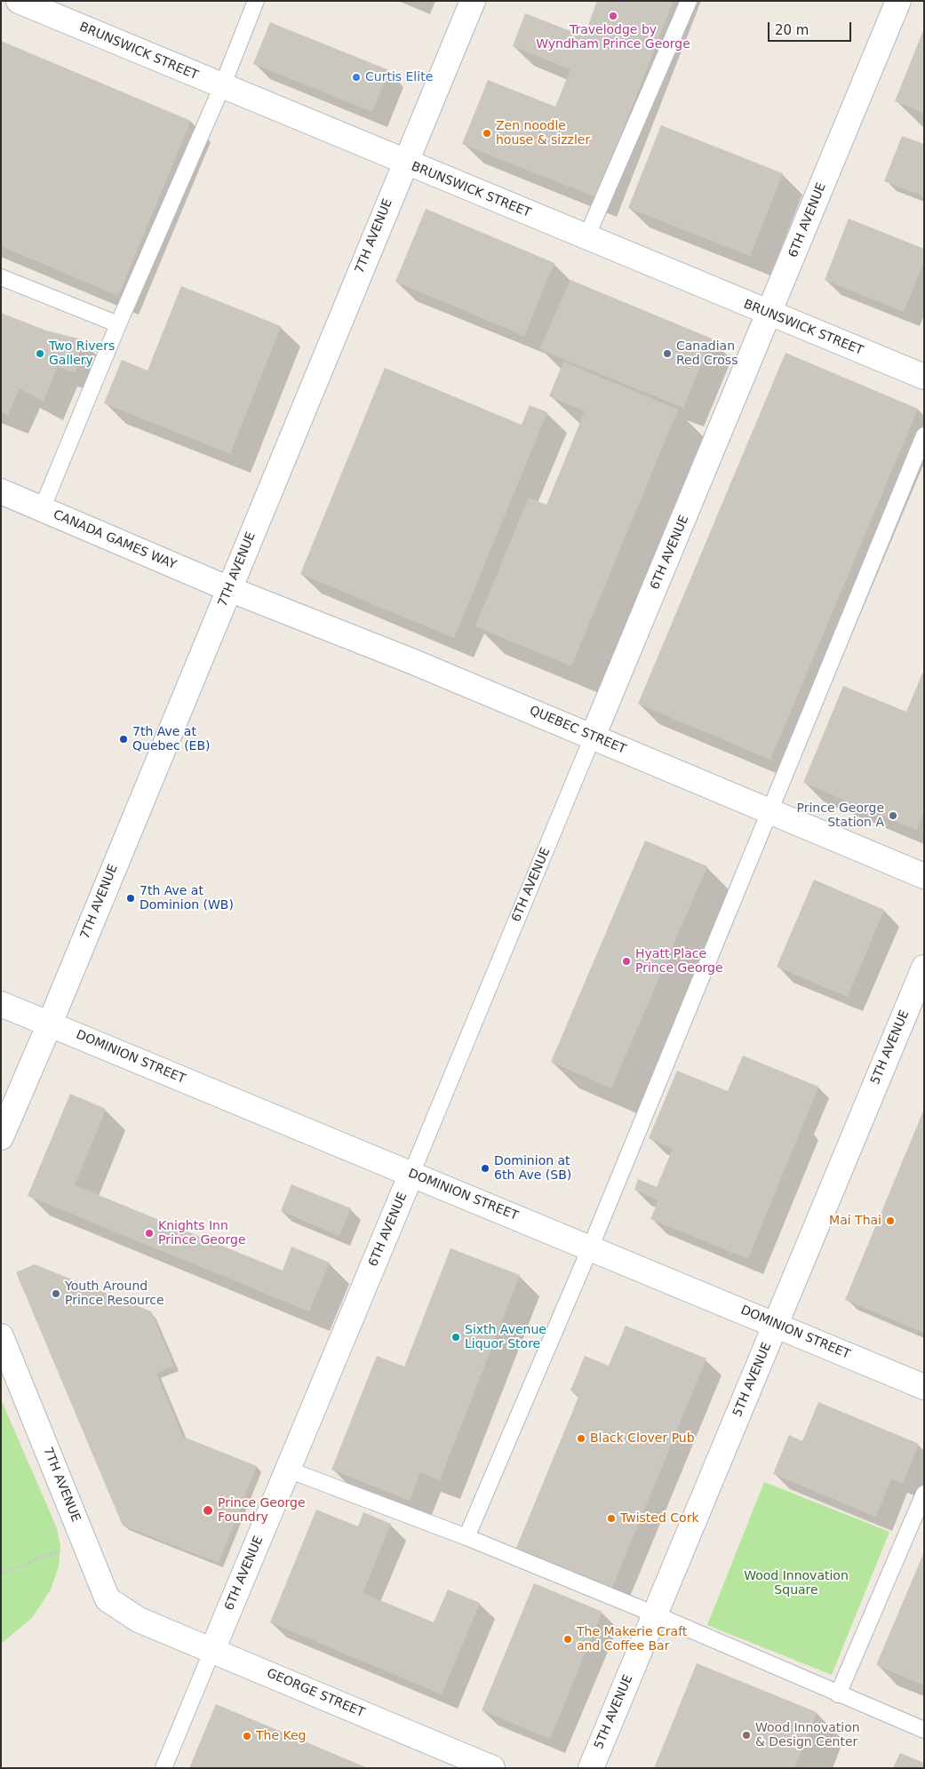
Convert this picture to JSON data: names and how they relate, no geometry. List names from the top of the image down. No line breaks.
{"streets":{"street":["BRUNSWICK STREET","6TH AVENUE","7TH AVENUE","CANADA GAMES WAY","QUEBEC STREET","5TH AVENUE","DOMINION STREET","GEORGE STREET"]},"crossings":[["BRUNSWICK STREET","6TH AVENUE"],["BRUNSWICK STREET","7TH AVENUE"],["6TH AVENUE","QUEBEC STREET"],["6TH AVENUE","DOMINION STREET"],["6TH AVENUE","GEORGE STREET"],["7TH AVENUE","CANADA GAMES WAY"],["7TH AVENUE","QUEBEC STREET"],["7TH AVENUE","DOMINION STREET"],["7TH AVENUE","GEORGE STREET"],["CANADA GAMES WAY","QUEBEC STREET"],["5TH AVENUE","DOMINION STREET"]],"parks":["Wood Innovation Square"],"places":["Travelodge by Wyndham Prince George","Curtis Elite","Zen noodle house & sizzler","Two Rivers Gallery","Canadian Red Cross","7th Ave at Quebec (EB)","Prince George Station A","7th Ave at Dominion (WB)","Hyatt Place Prince George","Dominion at 6th Ave (SB)","Mai Thai","Knights Inn Prince George","Youth Around Prince Resource","Sixth Avenue Liquor Store","Black Clover Pub","Prince George Foundry","Twisted Cork","The Makerie Craft and Coffee Bar","Wood Innovation & Design Center","The Keg"],"scale_bar":"20 m"}
